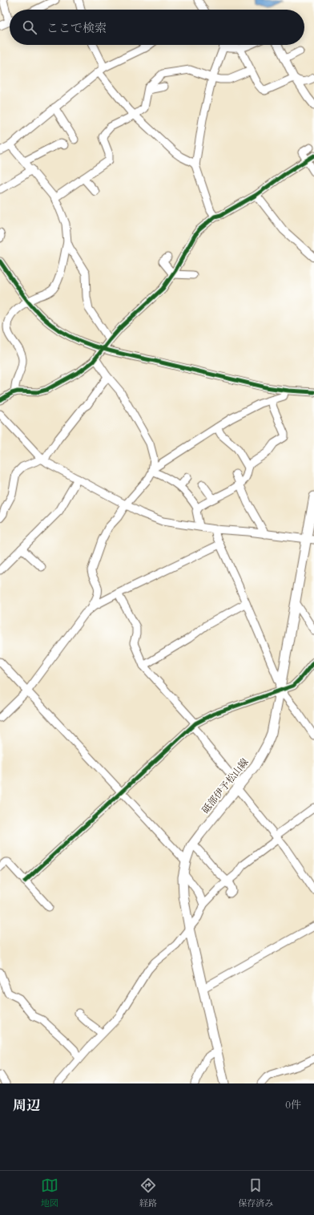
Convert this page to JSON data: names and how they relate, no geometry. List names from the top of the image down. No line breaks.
{"streets":{"main road":["砥部伊予松山線"]},"page":{"search":"ここで検索","heading":["周辺","0件"],"nav":["地図","経路","保存済み"]}}
